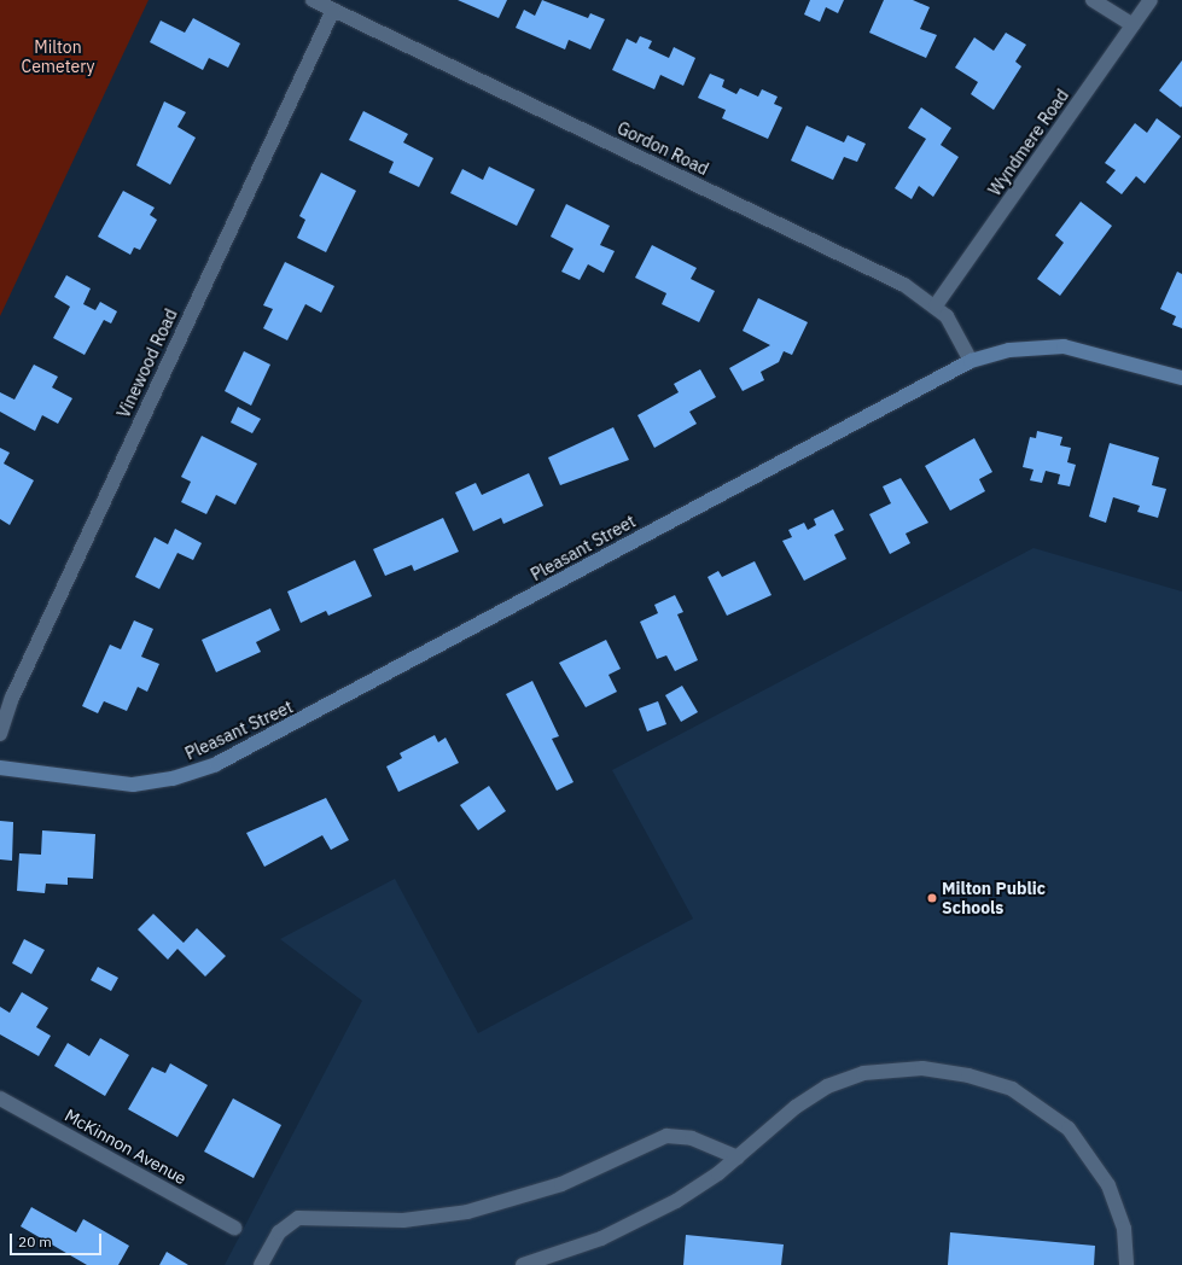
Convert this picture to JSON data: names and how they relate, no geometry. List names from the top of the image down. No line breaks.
{"streets":{"street":["Wyndmere Road","Gordon Road","Vinewood Road","Pleasant Street","McKinnon Avenue"]},"crossings":[["Wyndmere Road","Gordon Road"],["Gordon Road","Vinewood Road"],["Gordon Road","Pleasant Street"]],"parks":["Milton Cemetery"],"places":["Milton Public Schools"],"scale_bar":"20 m"}
